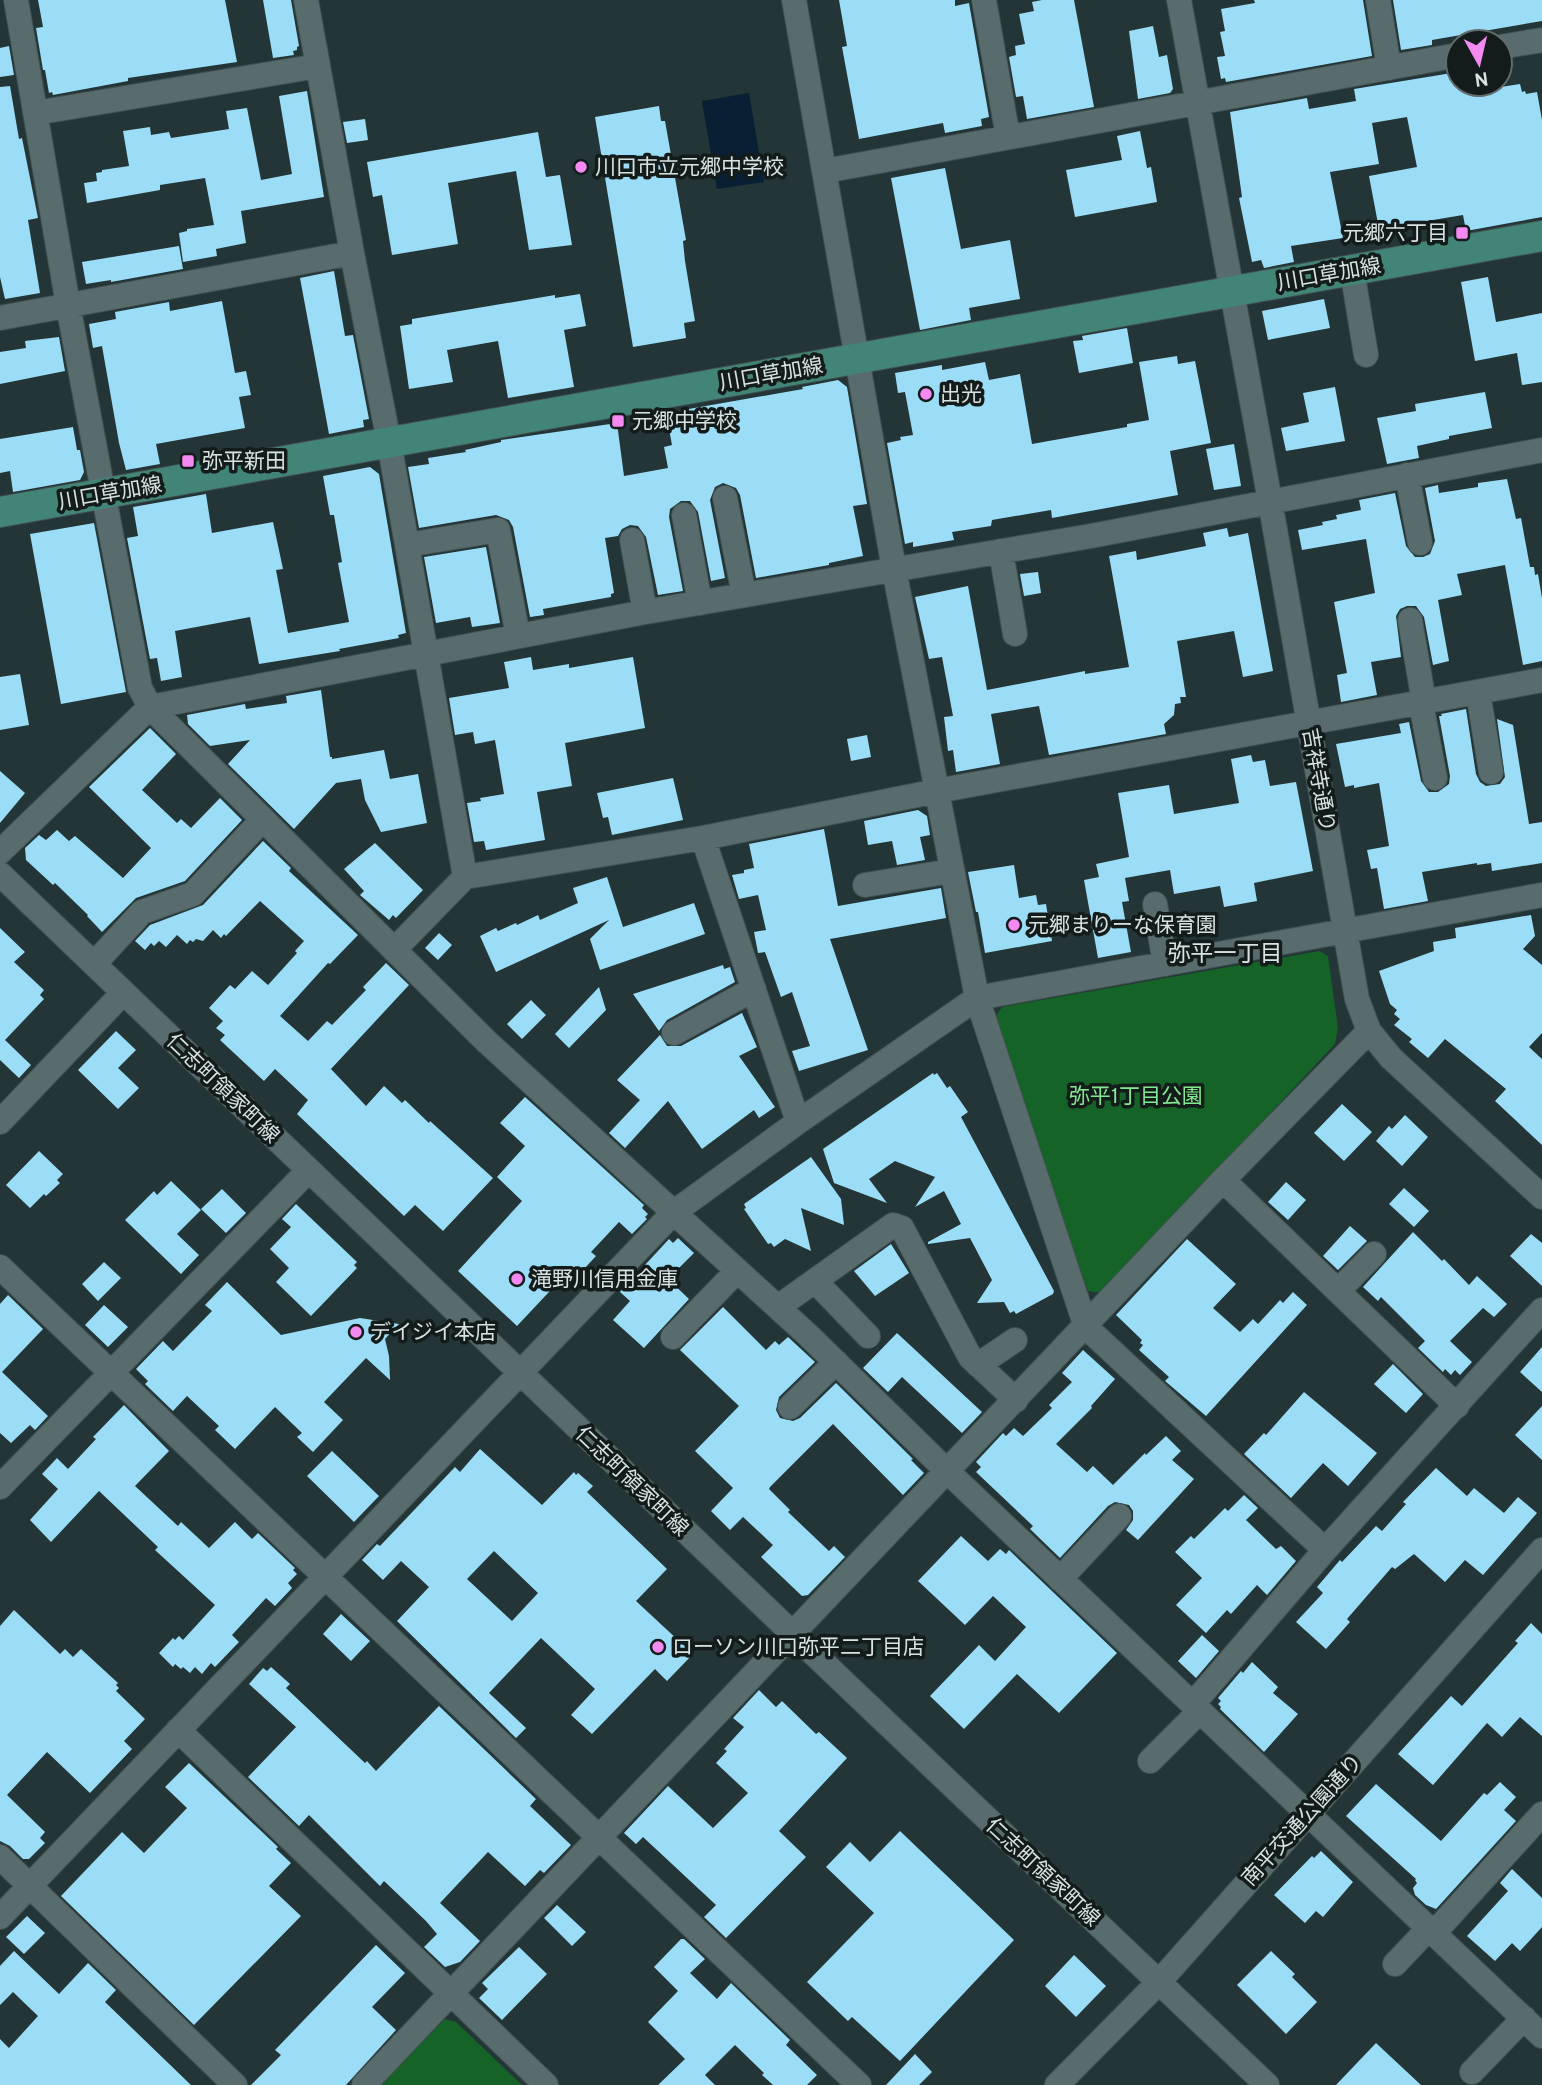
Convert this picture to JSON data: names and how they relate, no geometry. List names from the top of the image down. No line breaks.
{"streets":{"main road":["川口草加線"],"street":["吉祥寺通り","仁志町領家町線","南平交通公園通り"]},"crossings":[["川口草加線","吉祥寺通り"],["仁志町領家町線","南平交通公園通り"]],"districts":["弥平一丁目"],"parks":["弥平1丁目公園"],"places":{"other":["川口市立元郷中学校","出光","元郷まりーな保育園","滝野川信用金庫","デイジイ本店","ローソン川口弥平二丁目店"],"transit":["元郷六丁目","元郷中学校","弥平新田"]},"north":"bottom"}
